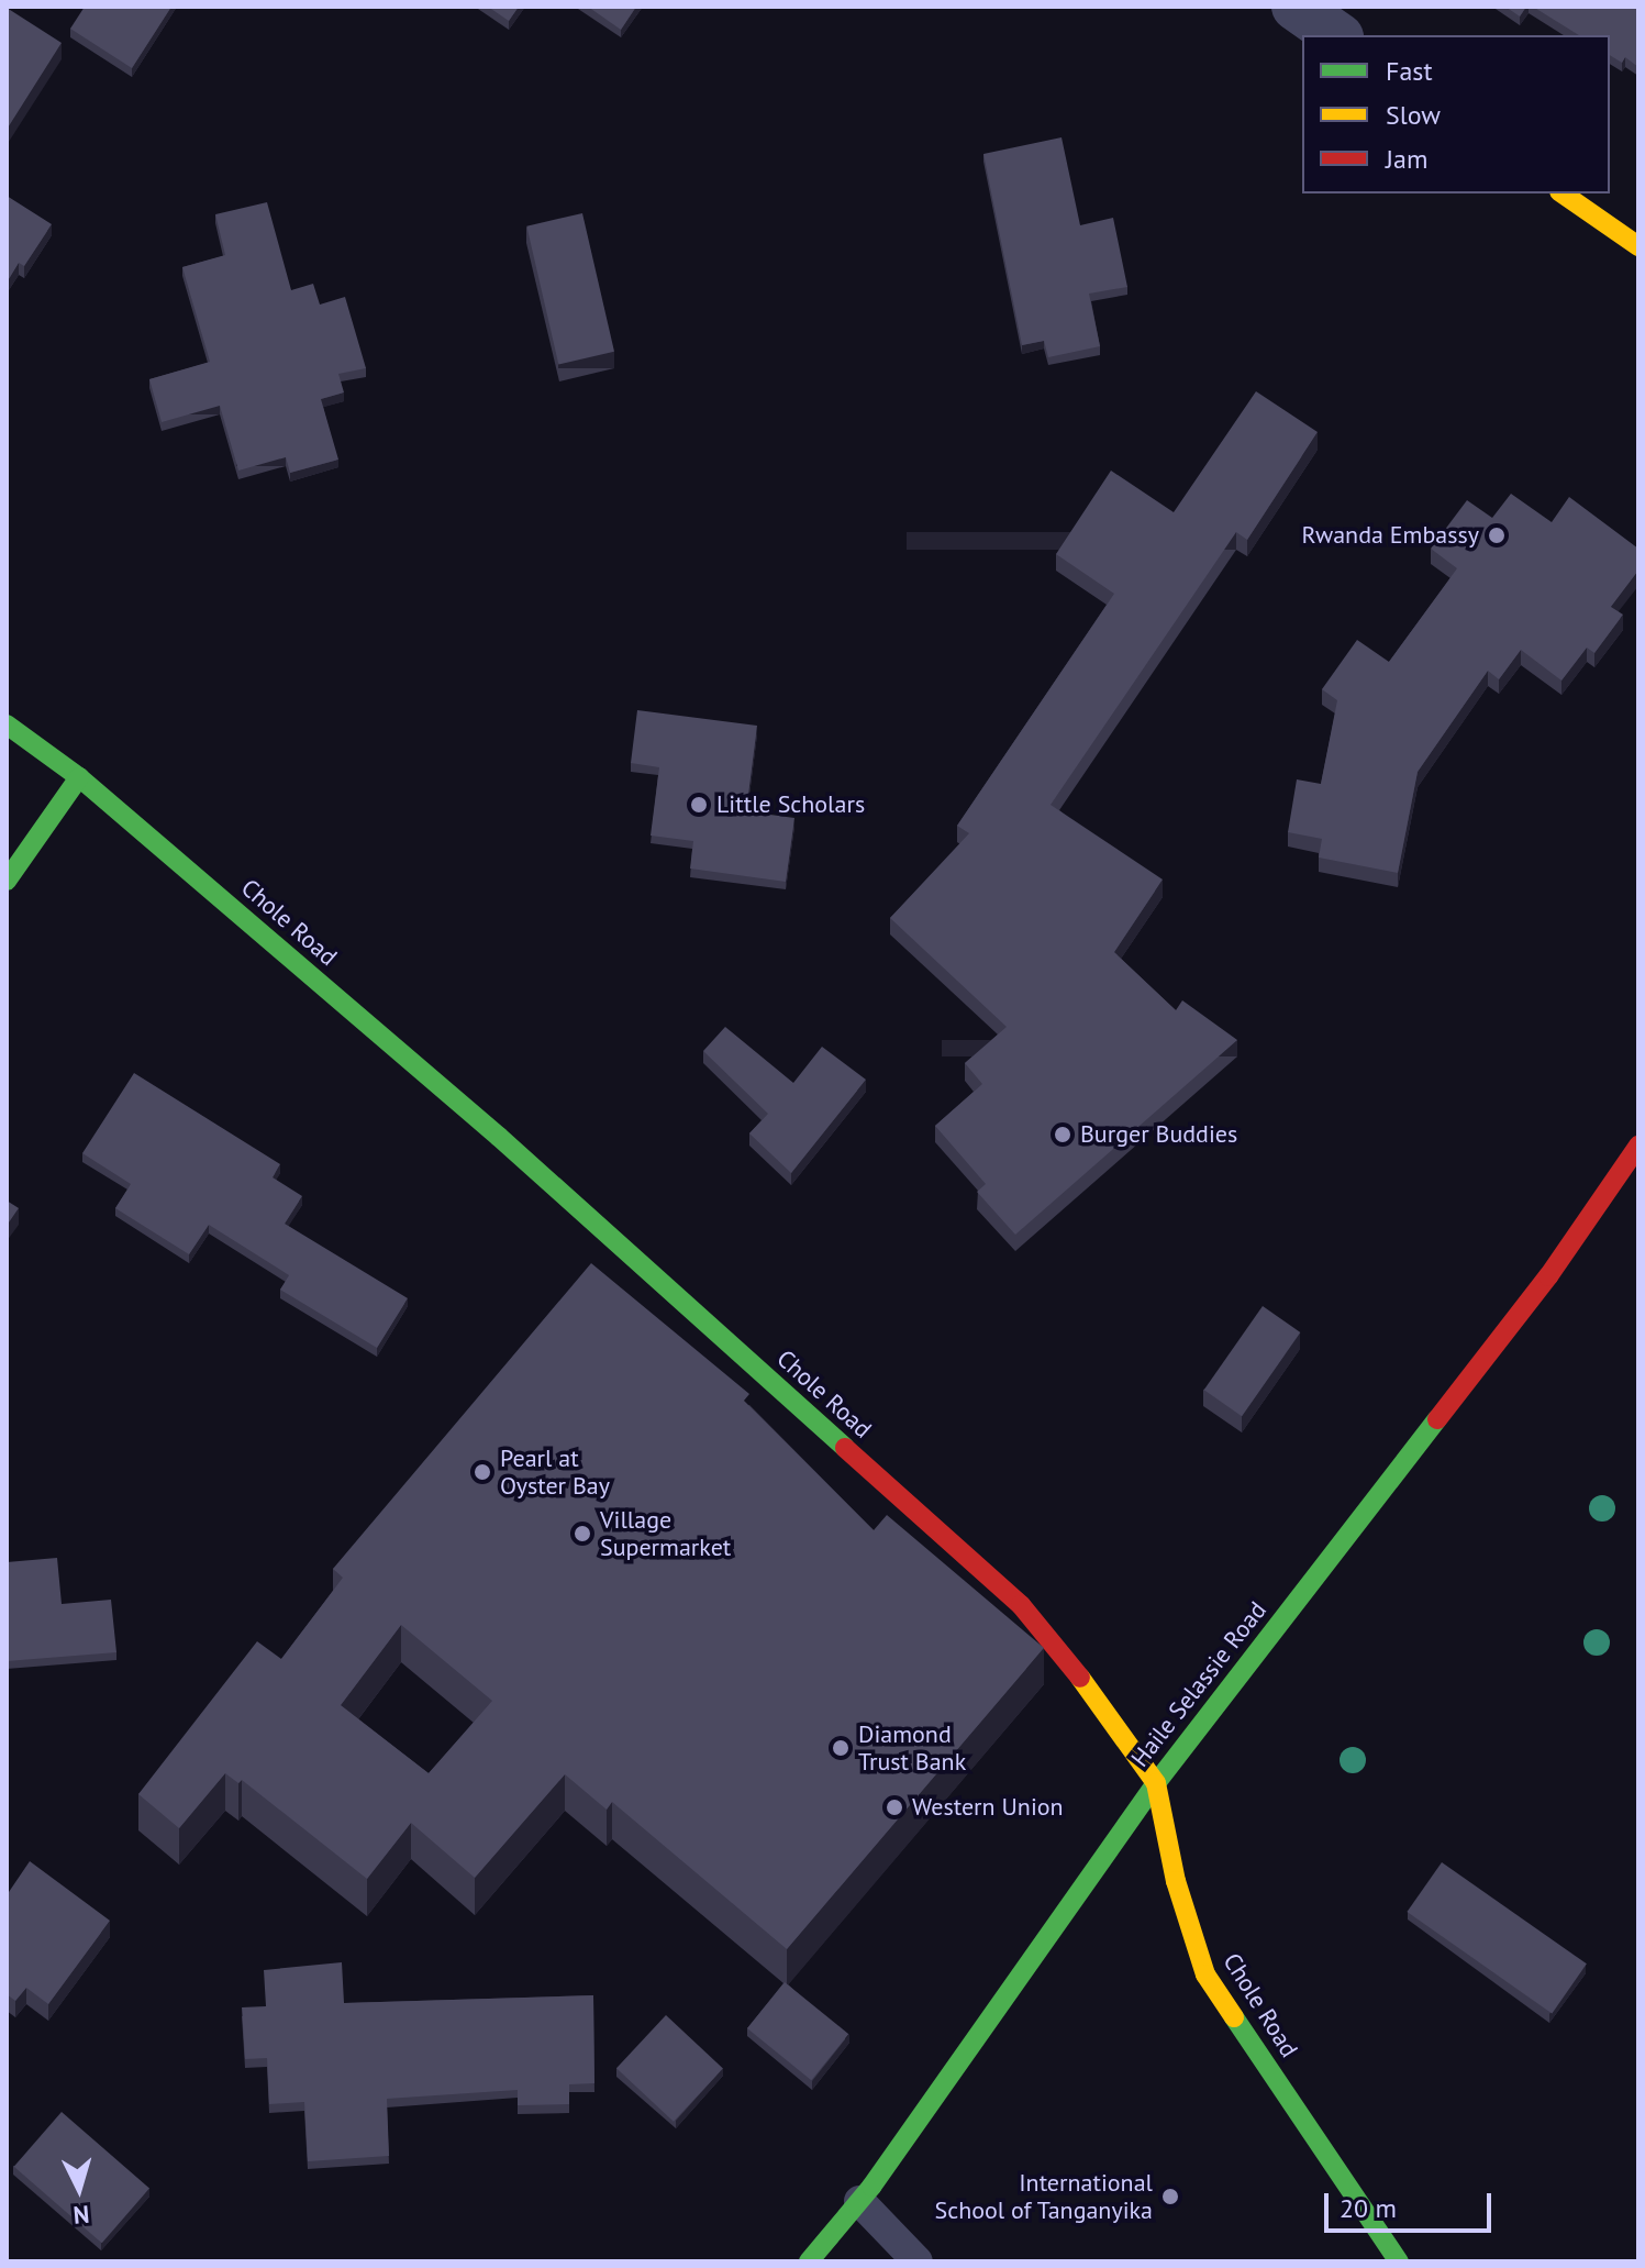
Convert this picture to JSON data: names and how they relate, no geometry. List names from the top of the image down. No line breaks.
{"streets":{"street":["Chole Road","Haile Selassie Road"]},"crossings":[["Chole Road","Haile Selassie Road"]],"places":["Rwanda Embassy","Little Scholars","Burger Buddies","Pearl at Oyster Bay","Village Supermarket","Diamond Trust Bank","Western Union","International School of Tanganyika"],"legend":["Fast","Slow","Jam"],"scale_bar":"20 m","north":"bottom"}
